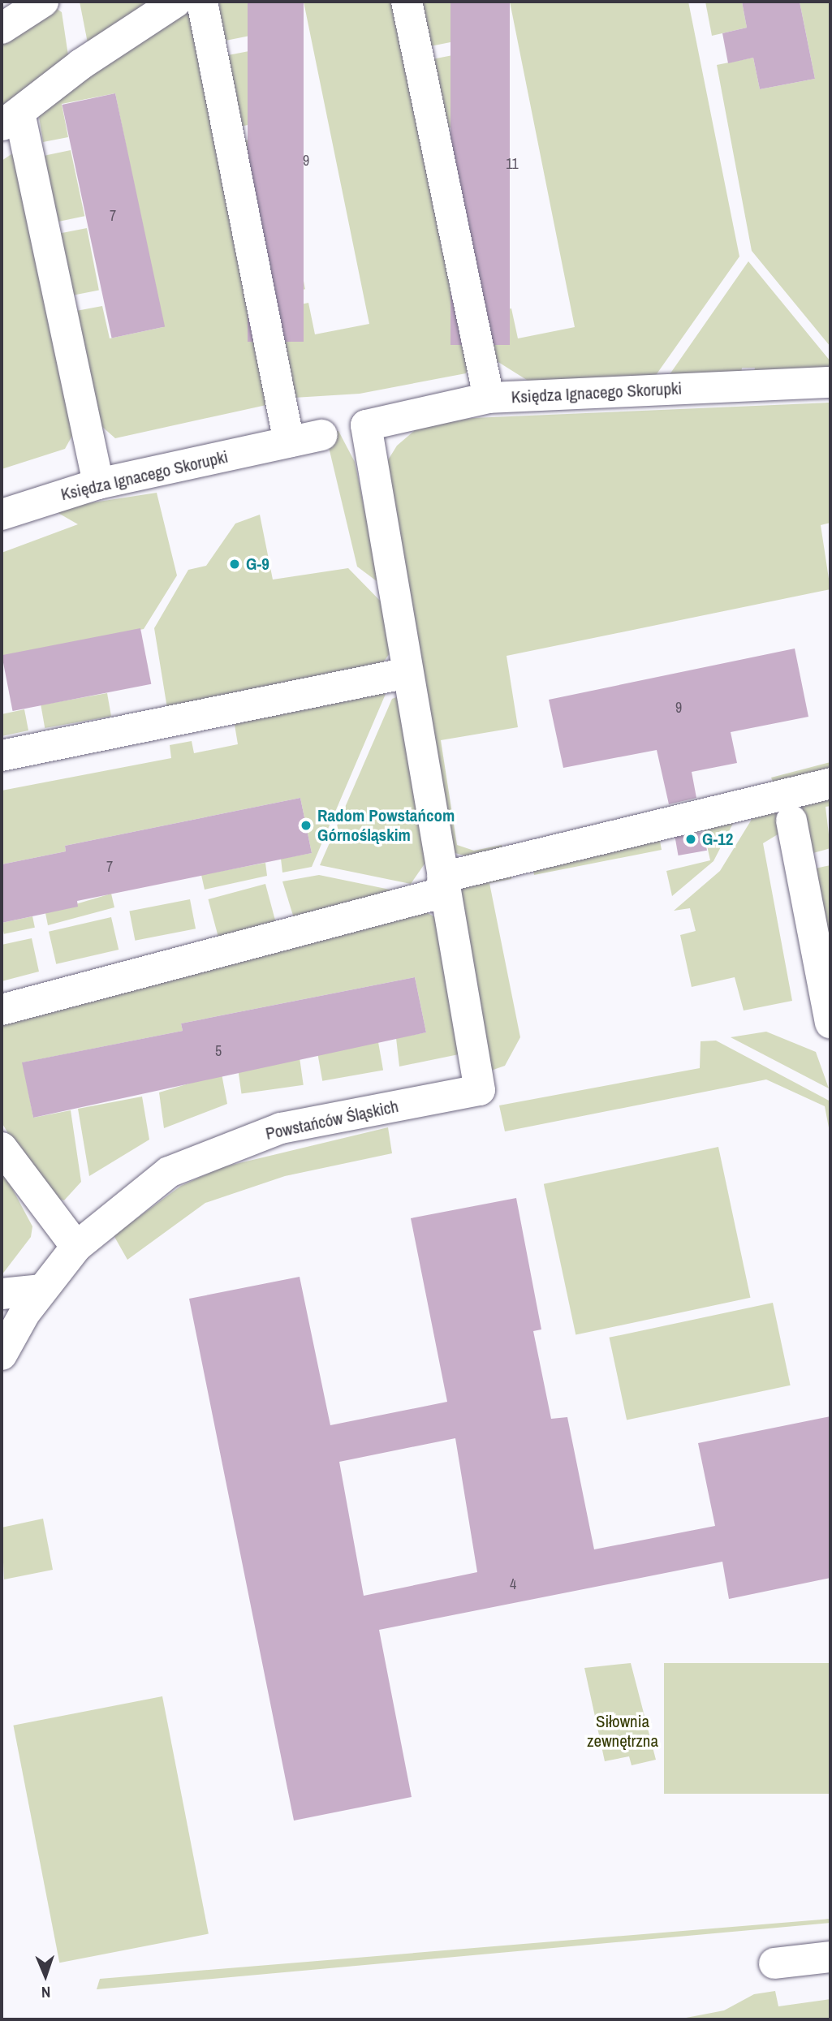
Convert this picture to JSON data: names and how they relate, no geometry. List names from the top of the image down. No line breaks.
{"streets":{"street":["Księdza Ignacego Skorupki","Powstańców Śląskich"]},"parks":["Siłownia zewnętrzna"],"places":["G-9","Radom Powstańcom Górnośląskim","G-12"],"house_numbers":["9","11","7","9","7","5","4"],"north":"bottom"}
